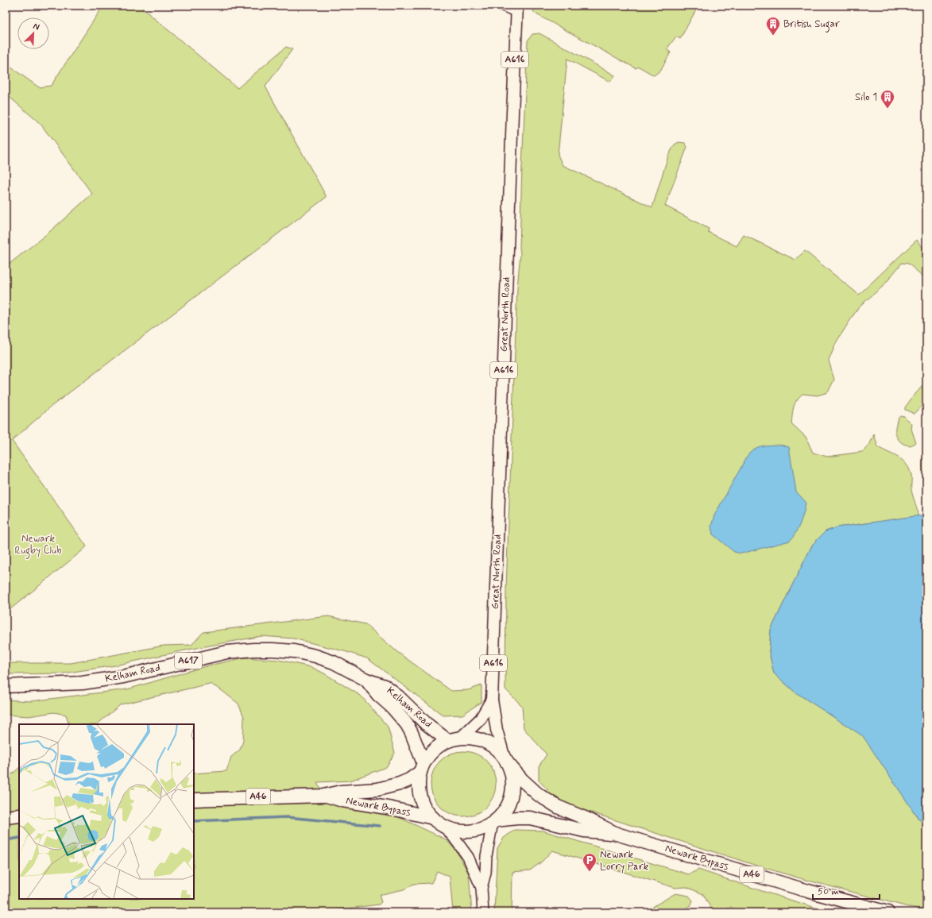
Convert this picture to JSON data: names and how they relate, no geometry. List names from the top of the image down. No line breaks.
{"streets":{"highway":["A617","Kelham Road","A46","Newark Bypass"],"main road":["A616","Great North Road"]},"crossings":[["Great North Road","Kelham Road"],["Great North Road","Newark Bypass"],["Kelham Road","Newark Bypass"]],"parks":["Newark Rugby Club"],"places":{"building":["British Sugar","Silo 1"],"parking":["Newark Lorry Park"]},"scale_bar":"50 m","north":"top right"}
